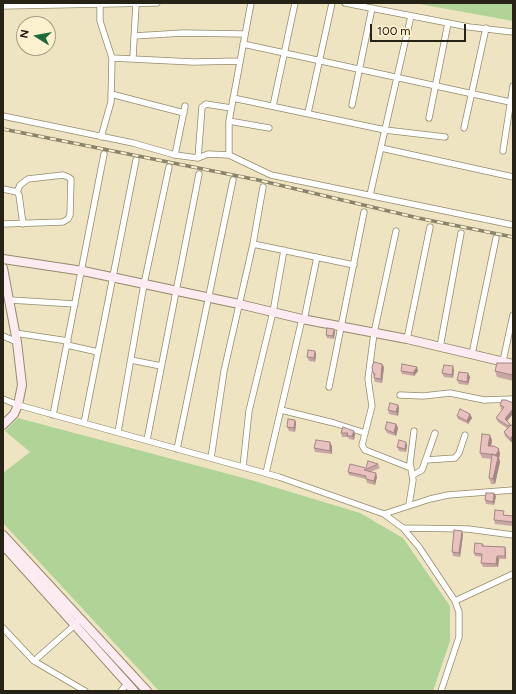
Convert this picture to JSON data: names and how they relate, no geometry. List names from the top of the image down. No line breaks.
{"scale_bar":"100 m","north":"left"}
